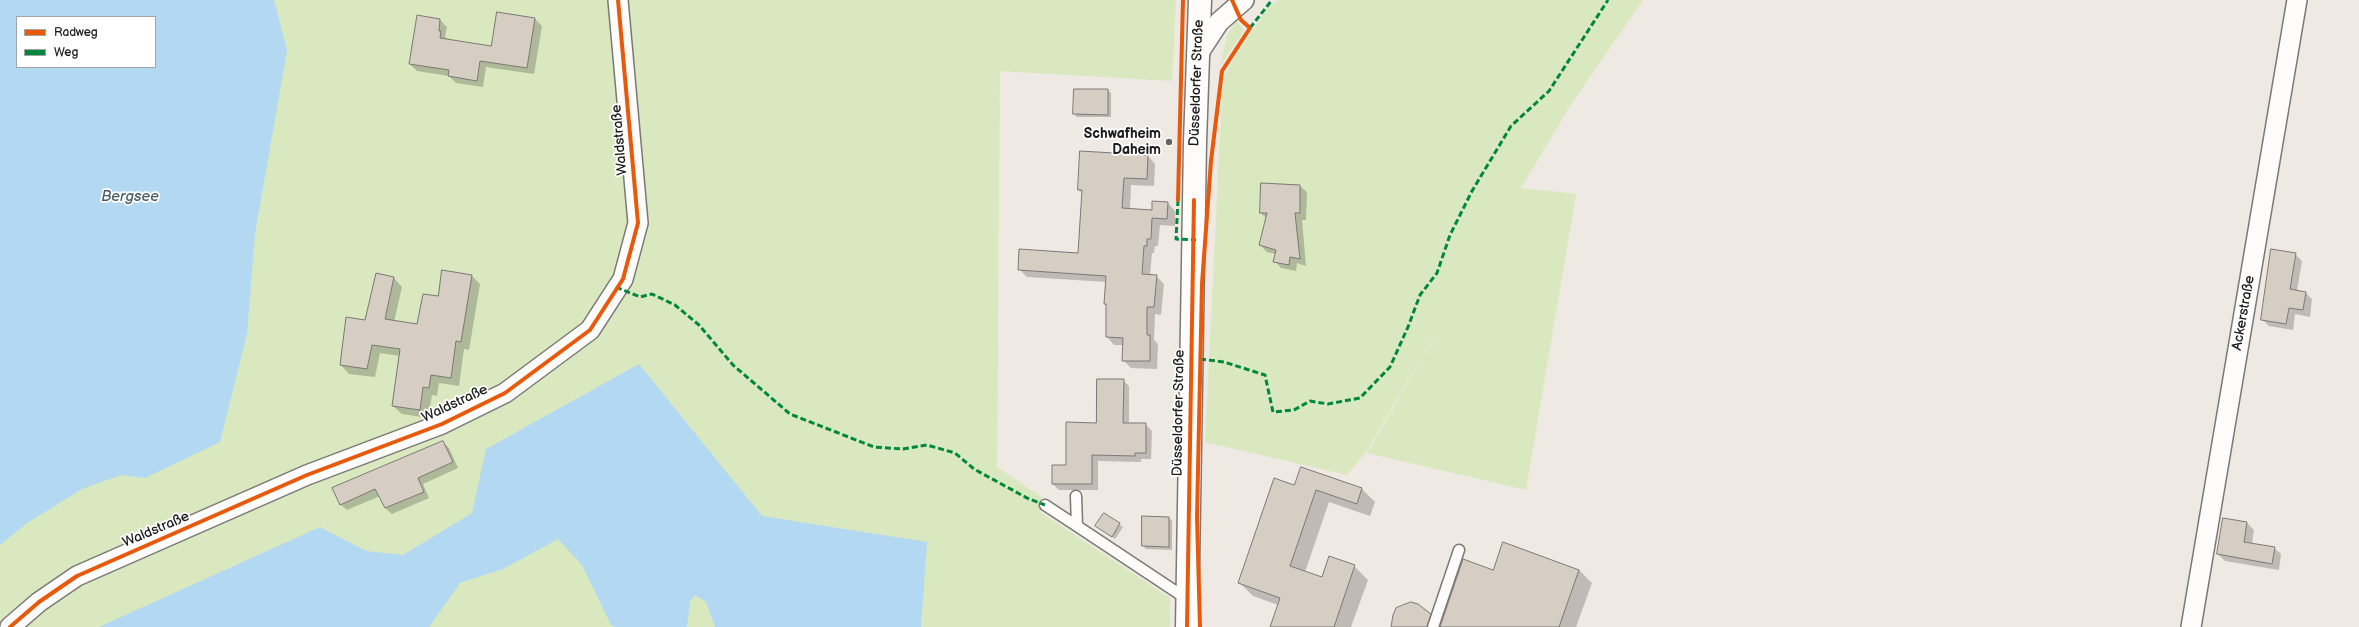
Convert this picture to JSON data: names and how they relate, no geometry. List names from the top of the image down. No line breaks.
{"streets":{"main road":["Düsseldorfer Straße"],"street":["Waldstraße","Ackerstraße"]},"water":["Bergsee"],"places":["Schwafheim Daheim"],"legend":["Radweg","Weg"]}
